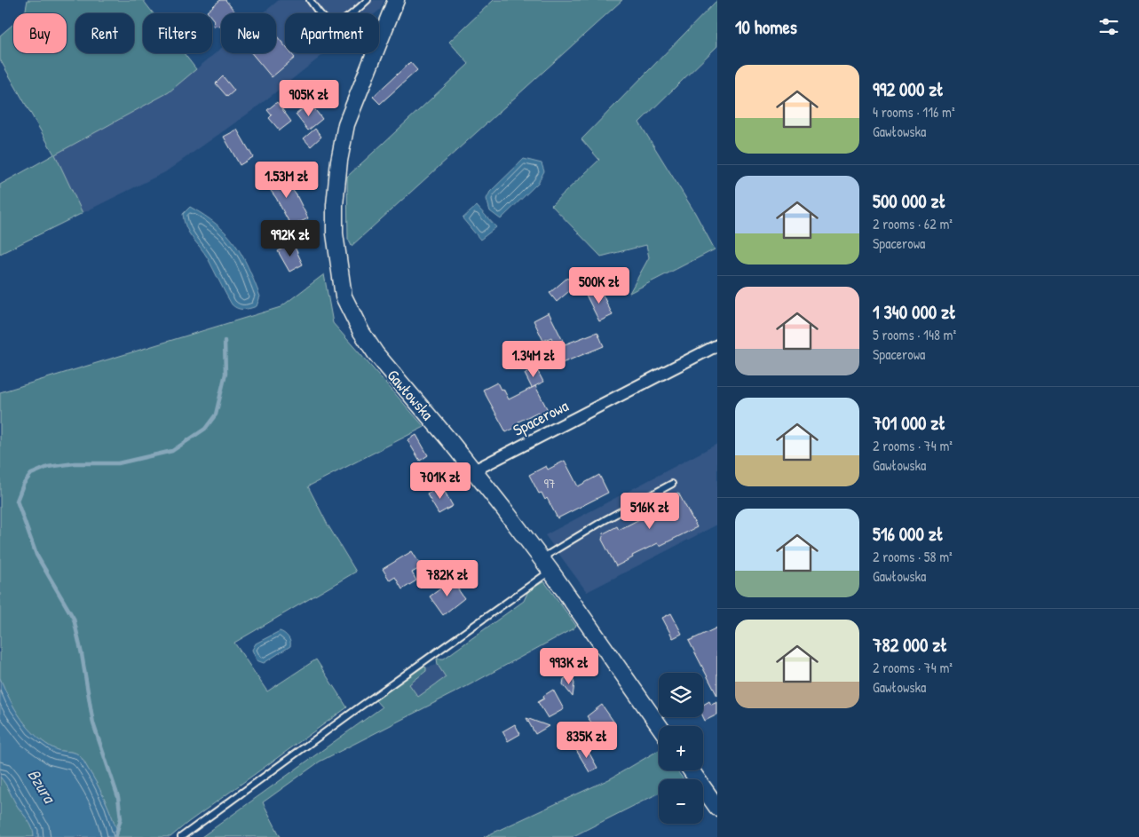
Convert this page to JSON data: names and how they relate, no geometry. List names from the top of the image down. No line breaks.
{"streets":{"street":["Gawłowska","Spacerowa"]},"crossings":[["Gawłowska","Spacerowa"]],"water":["Bzura"],"house_numbers":["97"],"page":{"heading":"10 homes","chip":["Buy","Rent","Filters","New","Apartment"],"list":[{"name":"992 000 zł","note":"4 rooms · 116 m² · Gawłowska"},{"name":"500 000 zł","note":"2 rooms · 62 m² · Spacerowa"},{"name":"1 340 000 zł","note":"5 rooms · 148 m² · Spacerowa"},{"name":"701 000 zł","note":"2 rooms · 74 m² · Gawłowska"},{"name":"516 000 zł","note":"2 rooms · 58 m² · Gawłowska"},{"name":"782 000 zł","note":"2 rooms · 74 m² · Gawłowska"}],"price":["905K zł","1.53M zł","992K zł","500K zł","1.34M zł","701K zł","516K zł","782K zł","993K zł","835K zł"],"map_buttons":["+","−"]}}
